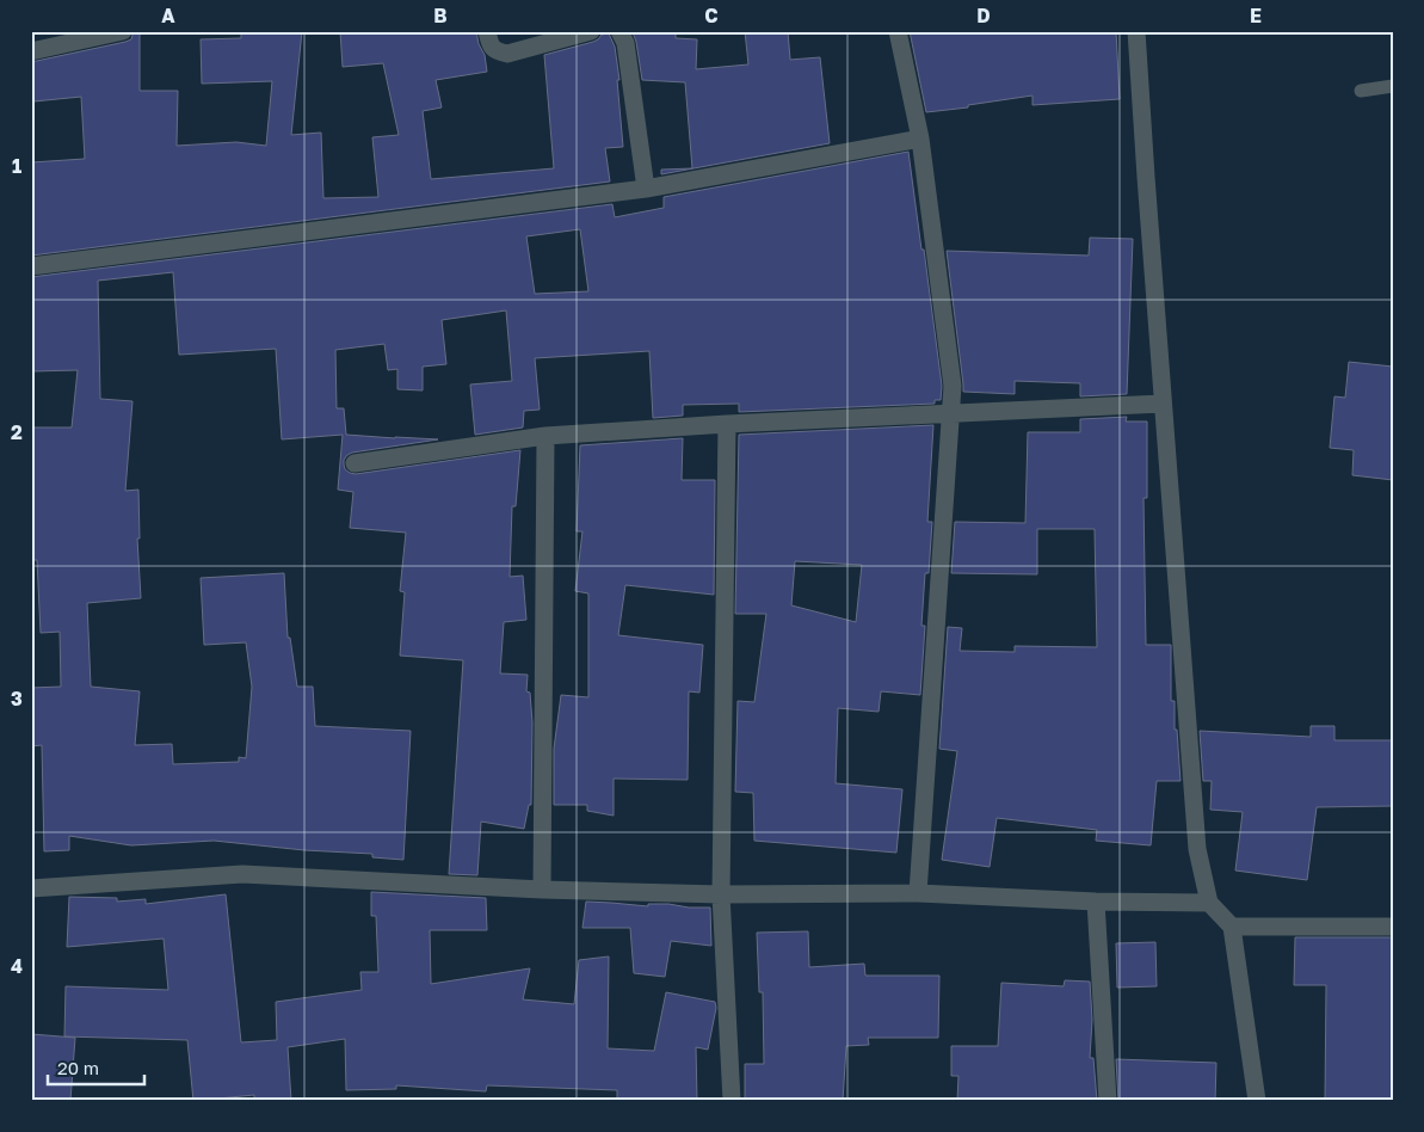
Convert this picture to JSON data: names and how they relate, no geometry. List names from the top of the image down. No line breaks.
{"scale_bar":"20 m","grid":{"columns":["A","B","C","D","E"],"rows":["1","2","3","4"]}}
